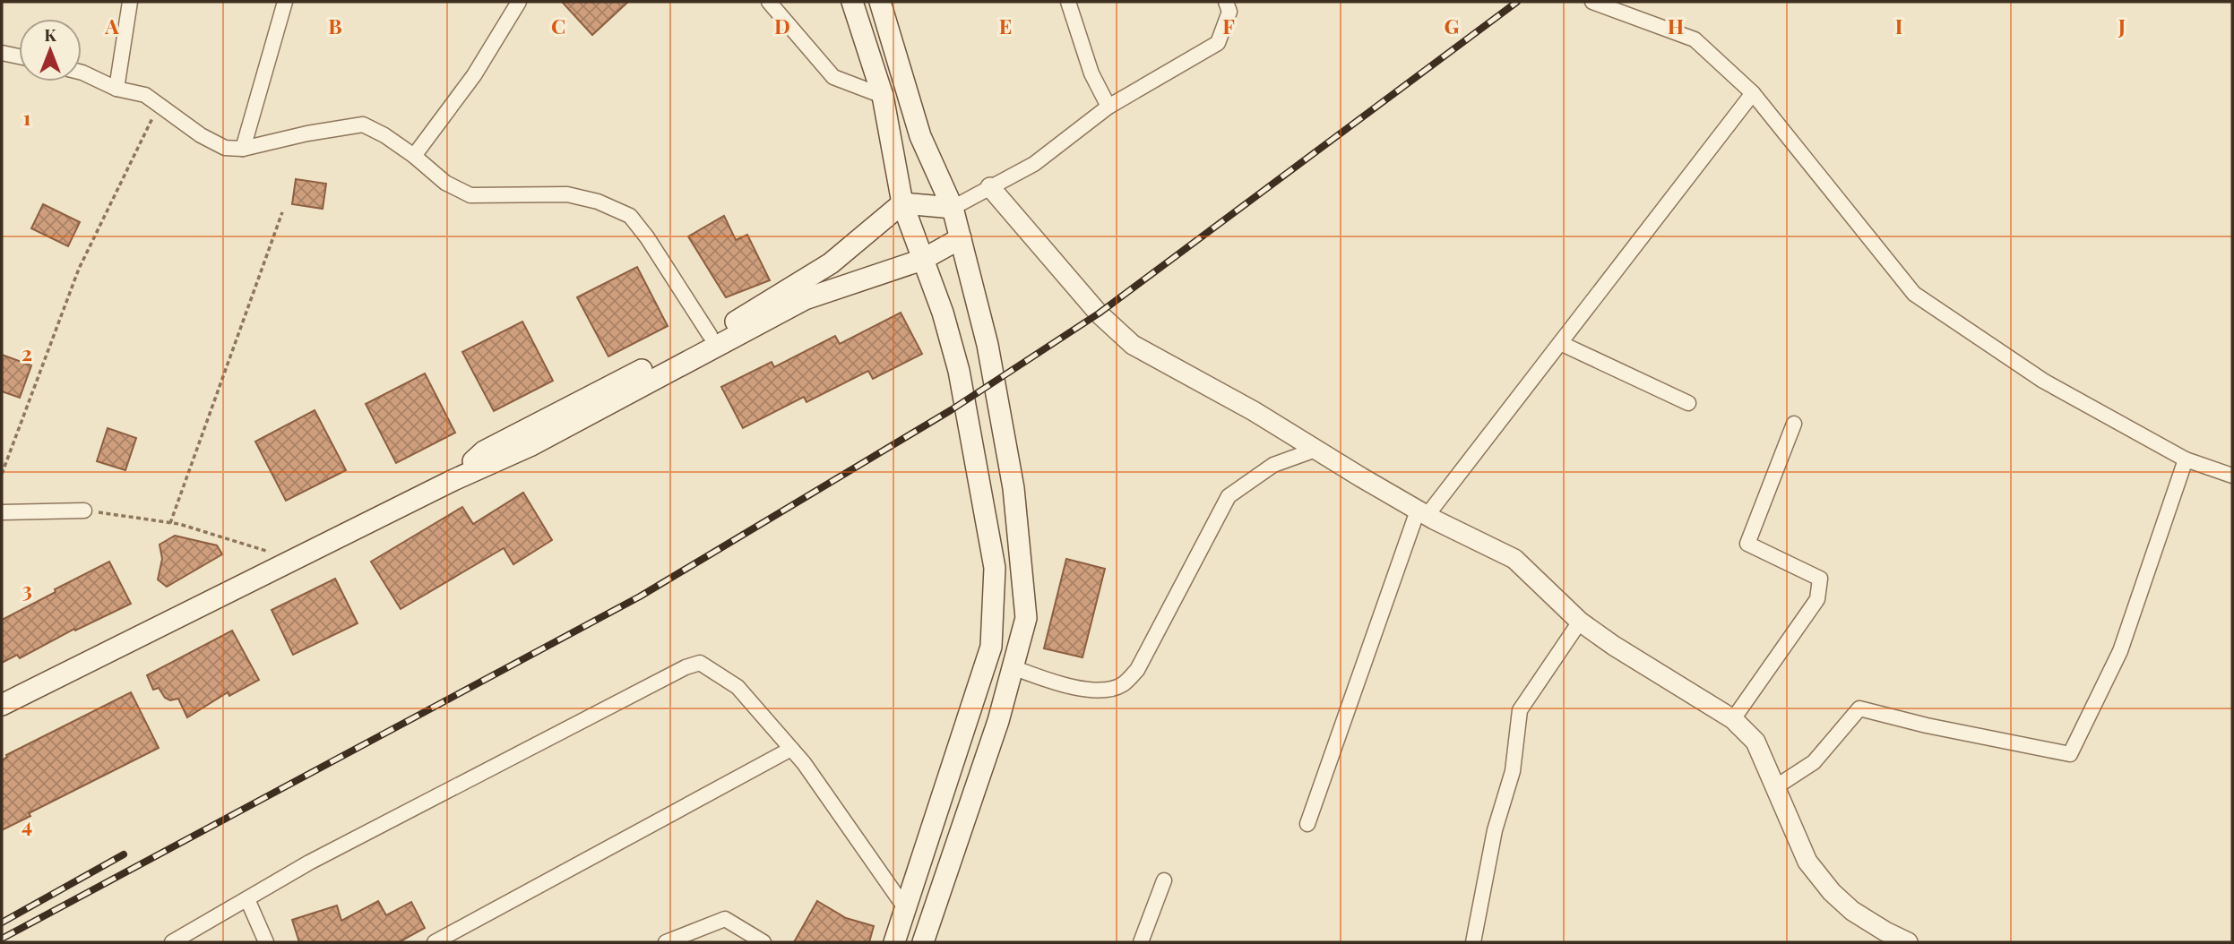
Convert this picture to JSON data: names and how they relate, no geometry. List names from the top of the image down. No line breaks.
{"north":"top","grid":{"columns":["A","B","C","D","E","F","G","H","I","J"],"rows":["1","2","3","4"]}}
